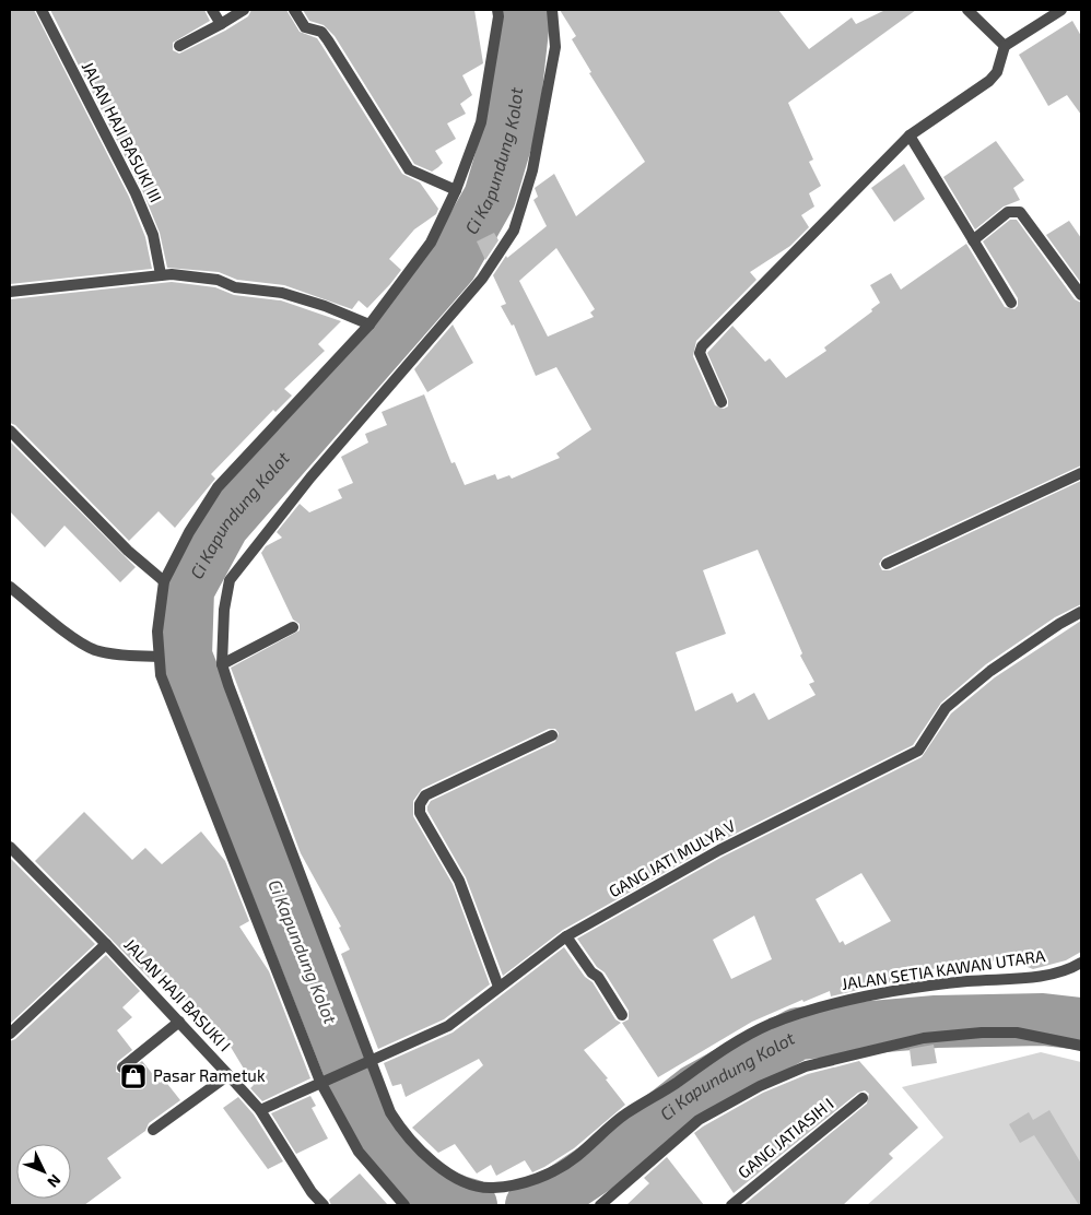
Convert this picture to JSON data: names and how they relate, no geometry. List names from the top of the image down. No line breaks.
{"streets":{"street":["JALAN HAJI BASUKI III","GANG JATI MULYA V","JALAN SETIA KAWAN UTARA","JALAN HAJI BASUKI I","GANG JATIASIH I"]},"crossings":[["GANG JATI MULYA V","JALAN SETIA KAWAN UTARA"],["GANG JATI MULYA V","JALAN HAJI BASUKI I"]],"water":["Ci Kapundung Kolot"],"places":{"shop":["Pasar Rametuk"]},"north":"bottom right"}
